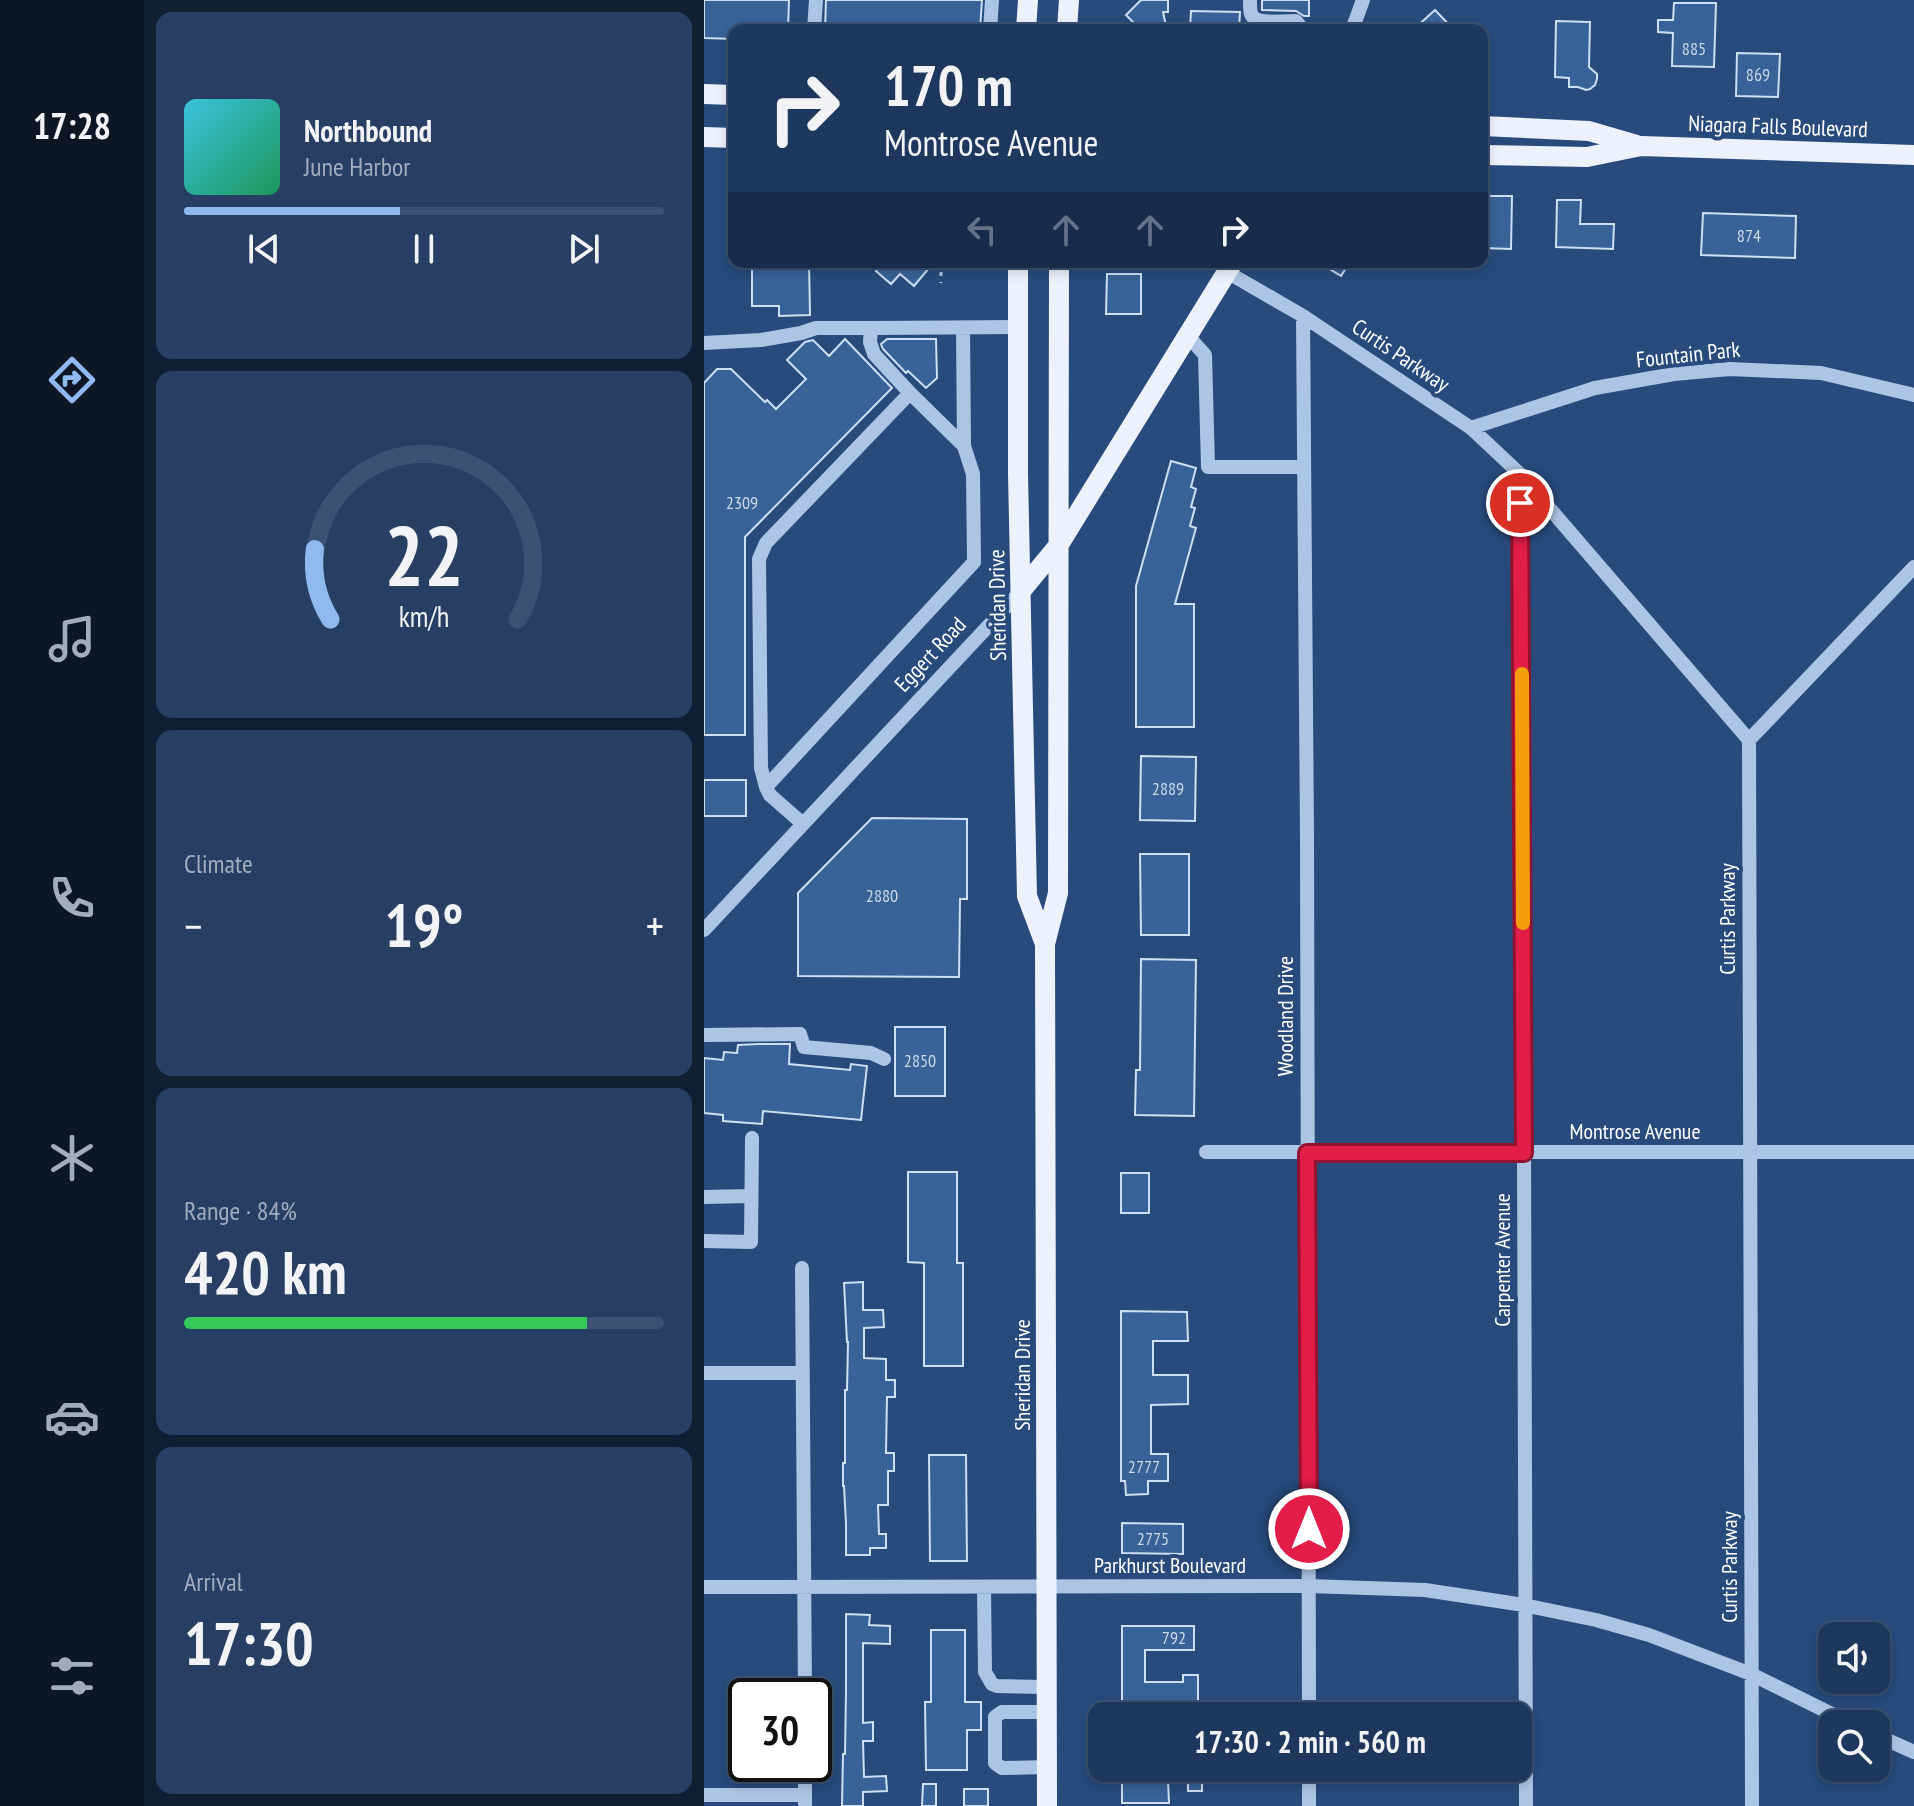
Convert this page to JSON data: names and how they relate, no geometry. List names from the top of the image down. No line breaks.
{"streets":{"main road":["Niagara Falls Boulevard","Sheridan Drive","Eggert Road"],"street":["Fountain Park","Curtis Parkway","Woodland Drive","Montrose Avenue","Carpenter Avenue","Parkhurst Boulevard"]},"crossings":[["Fountain Park","Curtis Parkway"],["Curtis Parkway","Woodland Drive"],["Curtis Parkway","Montrose Avenue"],["Curtis Parkway","Carpenter Avenue"],["Curtis Parkway","Parkhurst Boulevard"],["Sheridan Drive","Eggert Road"],["Sheridan Drive","Parkhurst Boulevard"],["Woodland Drive","Montrose Avenue"],["Woodland Drive","Parkhurst Boulevard"],["Montrose Avenue","Carpenter Avenue"],["Carpenter Avenue","Parkhurst Boulevard"]],"house_numbers":["885","869","874","2309","2889","2880","2850","2777","2775","792"],"page":{"tabs":"17:28","turn":["170 m","Montrose Avenue"],"song":["Northbound","June Harbor"],"tile":["Climate",["Range · 84%","420 km"],["Arrival","17:30"]],"heat":["−","19°","+"],"limit":"30","trip":"17:30 · 2 min · 560 m","gauge":["22","km/h"]}}
